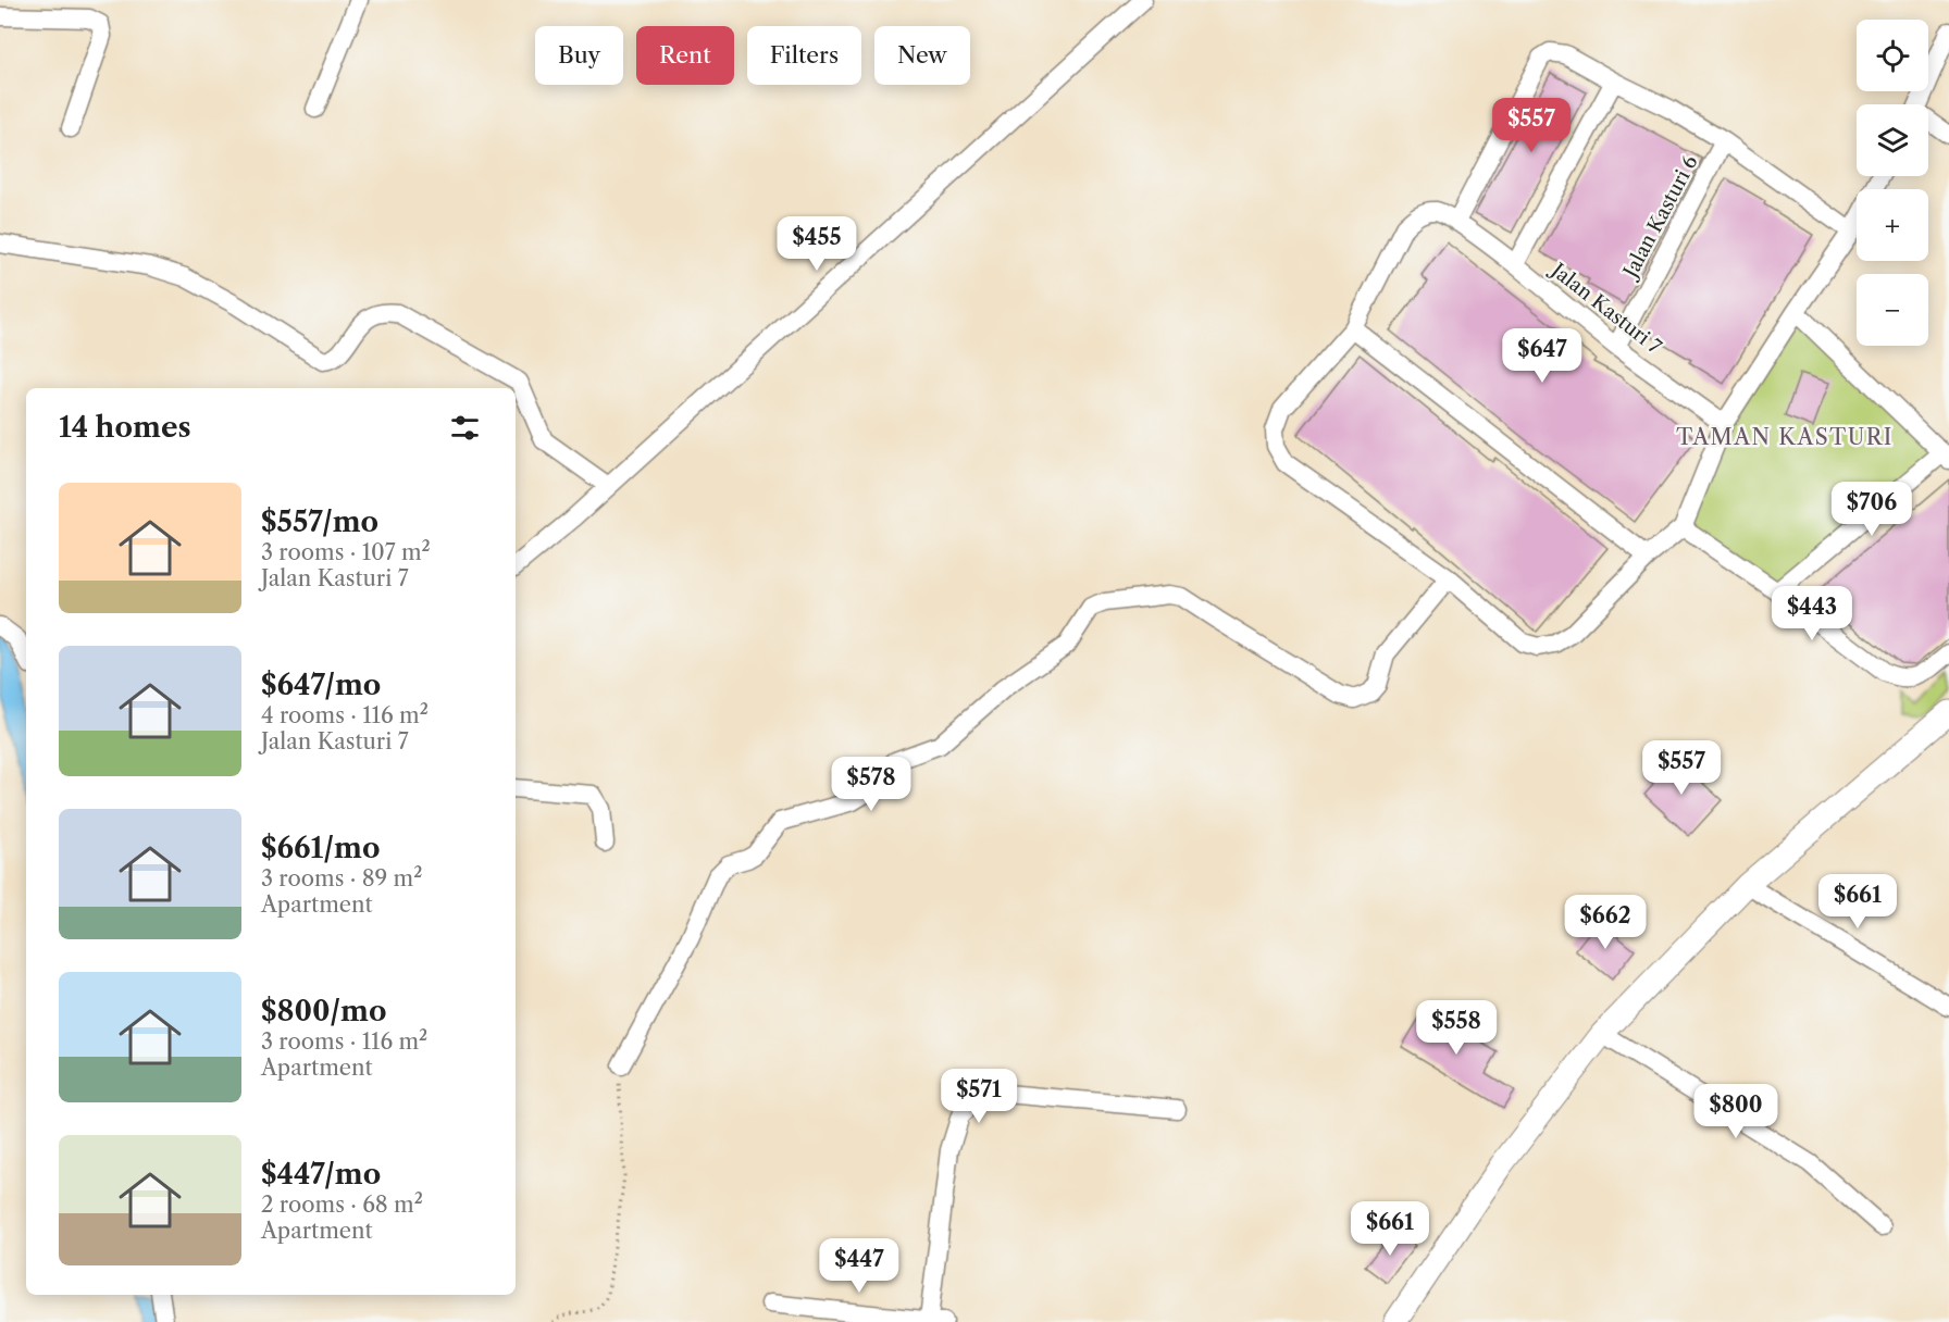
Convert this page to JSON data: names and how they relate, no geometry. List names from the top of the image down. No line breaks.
{"streets":{"street":["Jalan Kasturi 6","Jalan Kasturi 7"]},"crossings":[["Jalan Kasturi 6","Jalan Kasturi 7"]],"districts":["TAMAN KASTURI"],"page":{"map_buttons":["+","−"],"chip":["Buy","Rent","Filters","New"],"price":["$557","$455","$647","$706","$443","$557","$578","$661","$662","$558","$571","$800","$661","$447"],"heading":"14 homes","list":[{"name":"$557/mo","note":"3 rooms · 107 m² · Jalan Kasturi 7"},{"name":"$647/mo","note":"4 rooms · 116 m² · Jalan Kasturi 7"},{"name":"$661/mo","note":"3 rooms · 89 m² · Apartment"},{"name":"$800/mo","note":"3 rooms · 116 m² · Apartment"},{"name":"$447/mo","note":"2 rooms · 68 m² · Apartment"}]}}
